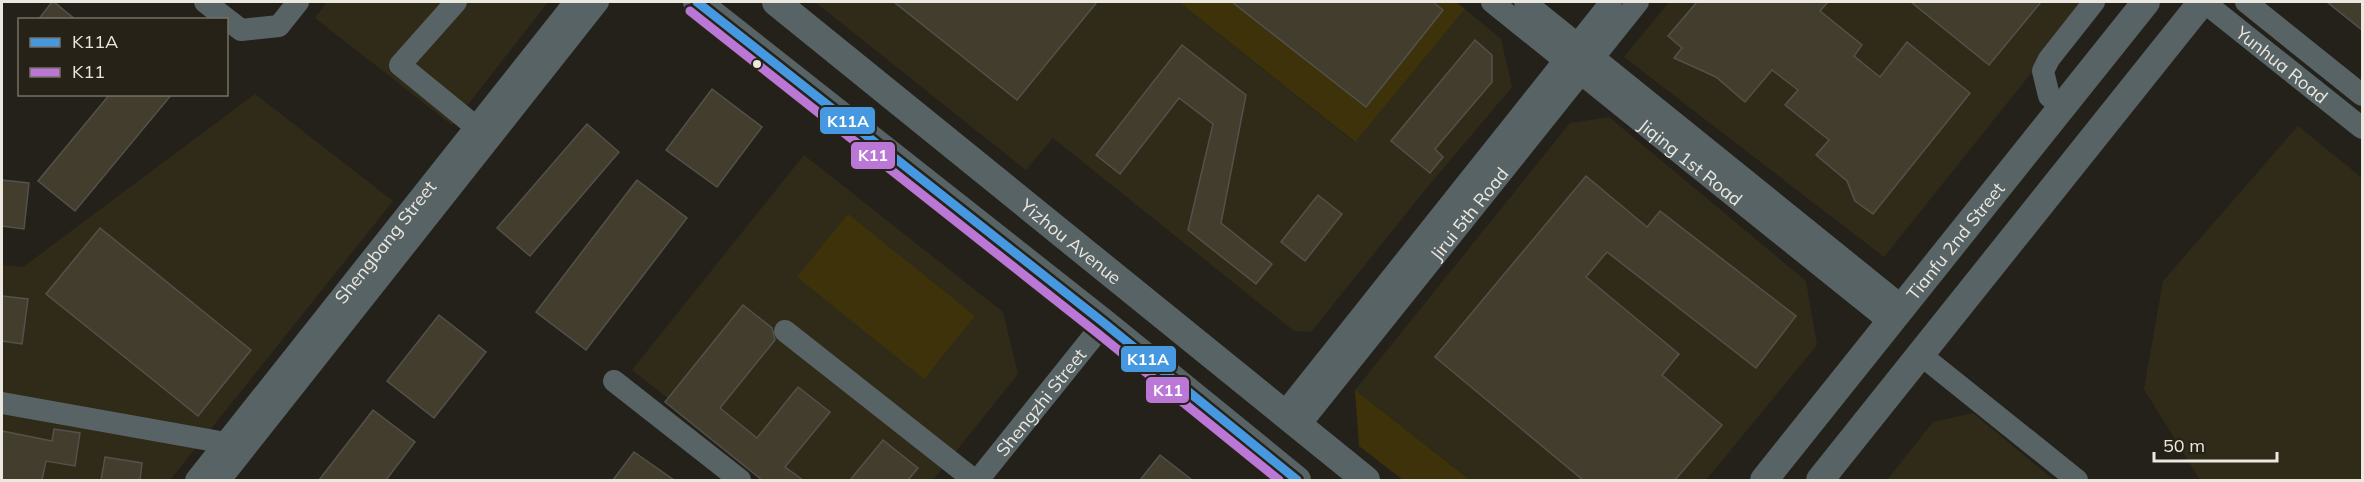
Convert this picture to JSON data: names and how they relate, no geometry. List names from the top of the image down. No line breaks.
{"streets":{"main road":["Yizhou Avenue","Tianfu 2nd Street"],"street":["Yunhua Road","Jiqing 1st Road","Jirui 5th Road","Shengbang Street","Shengzhi Street"]},"crossings":[["Jiqing 1st Road","Jirui 5th Road"],["Jiqing 1st Road","Tianfu 2nd Street"],["Jirui 5th Road","Yizhou Avenue"]],"lines":["transit line K11A","transit line K11"],"legend":["K11A","K11"],"scale_bar":"50 m"}
